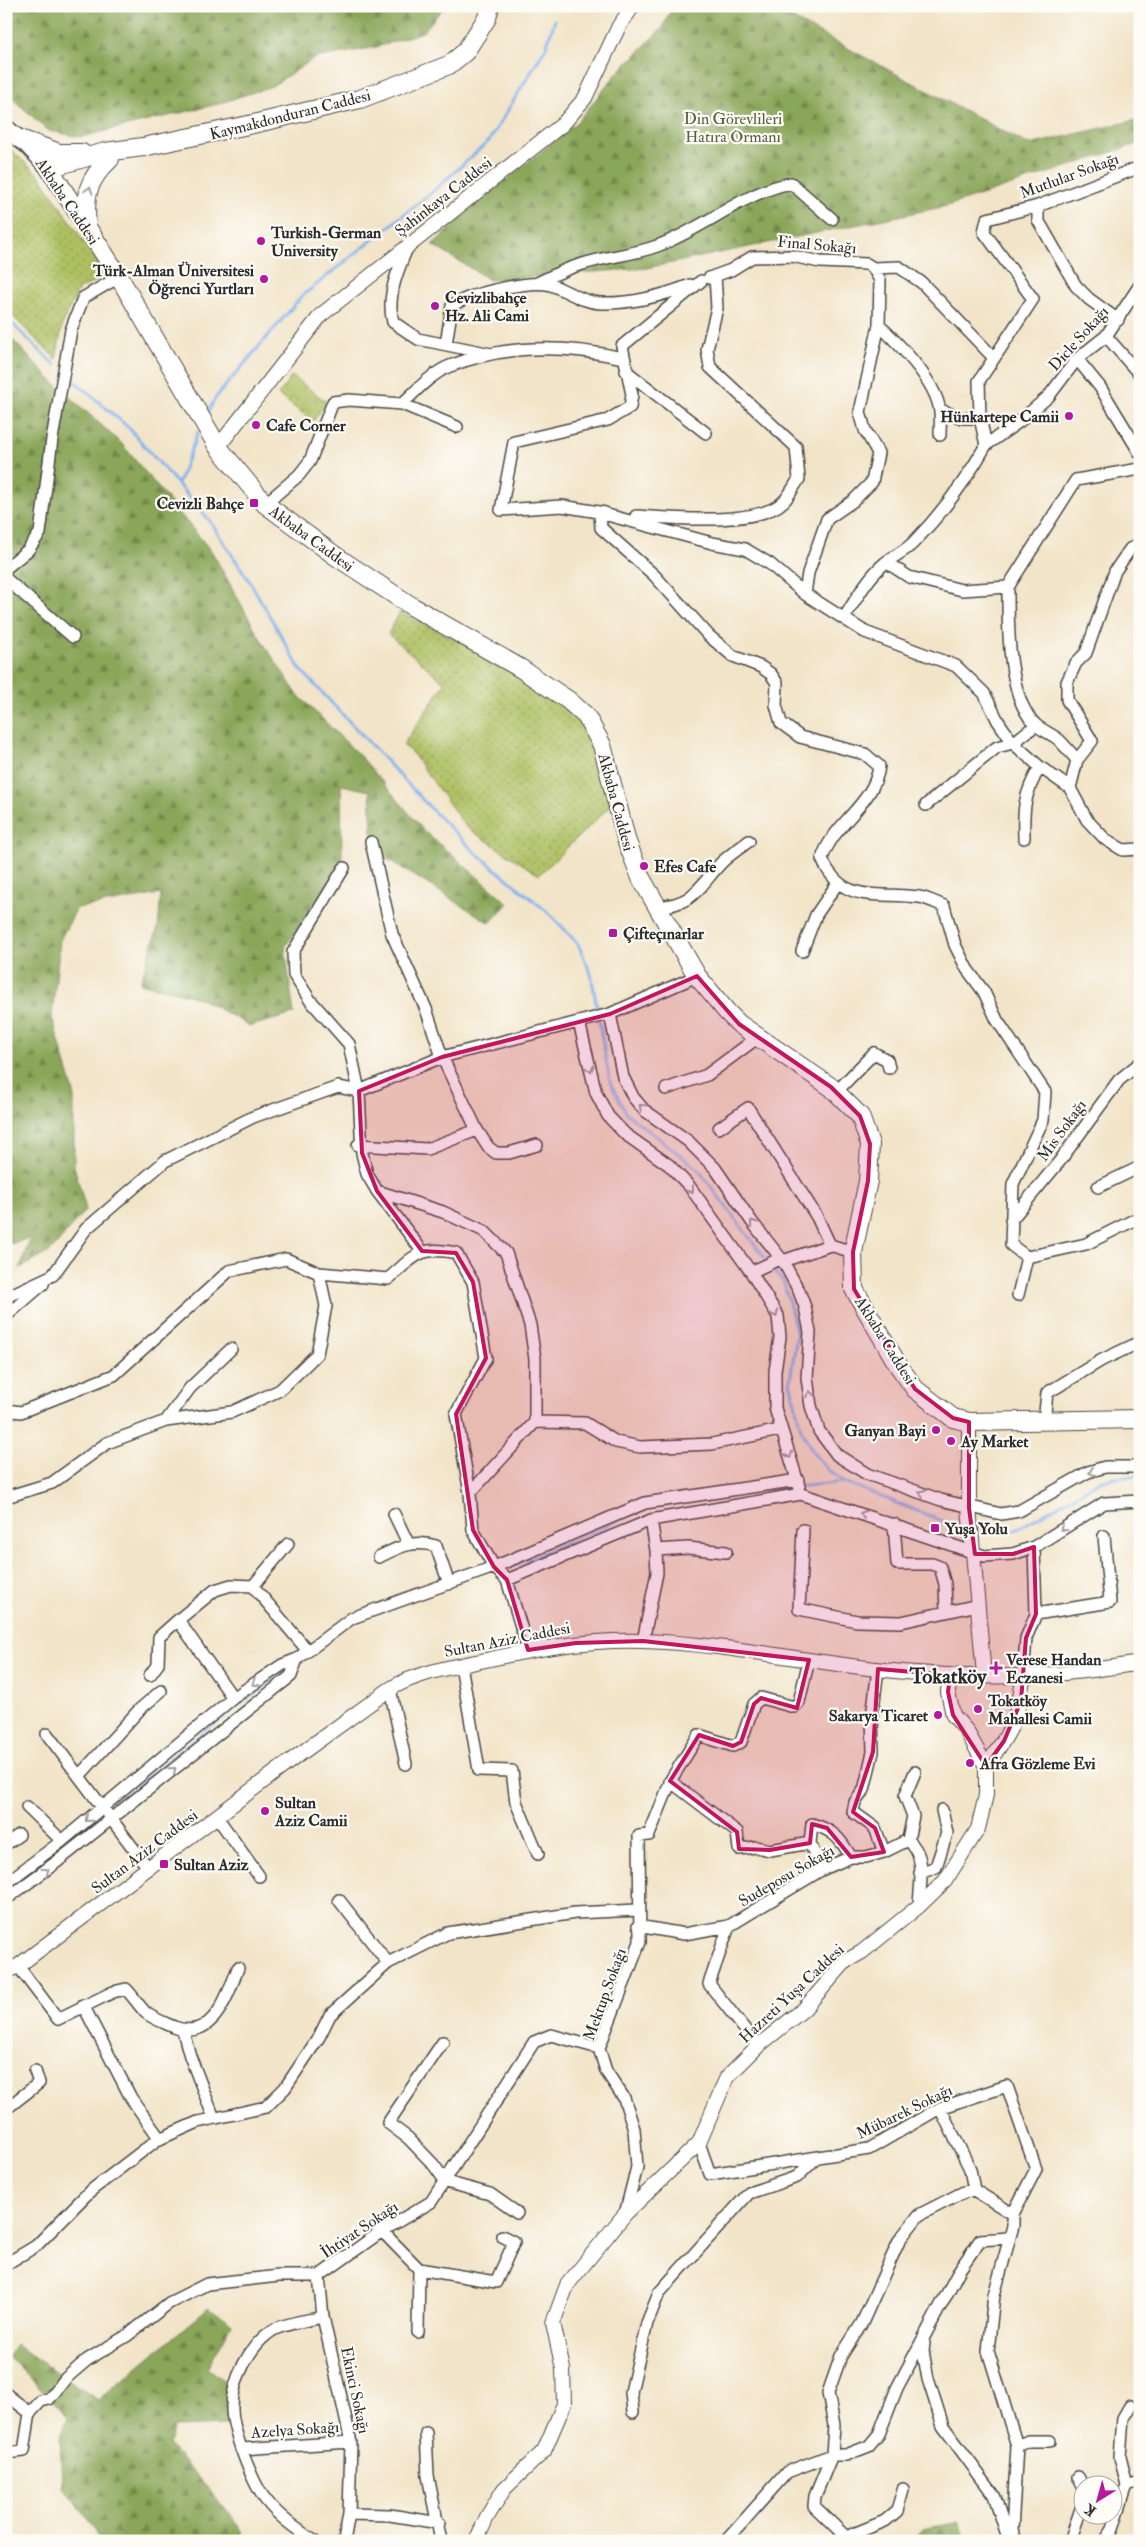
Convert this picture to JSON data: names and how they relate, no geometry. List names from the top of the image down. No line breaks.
{"streets":{"main road":["Kaymakdonduran Caddesi","Akbaba Caddesi"],"street":["Mutlular Sokağı","Şahinkaya Caddesi","Final Sokağı","Dicle Sokağı","Mis Sokağı","Sultan Aziz Caddesi","Sudeposu Sokağı","Hazreti Yuşa Caddesi","Mektup Sokağı","Mübarek Sokağı","İhtiyat Sokağı","Ekinci Sokağı","Azelya Sokağı"]},"crossings":[["Şahinkaya Caddesi","Akbaba Caddesi"],["Sultan Aziz Caddesi","Hazreti Yuşa Caddesi"],["Sudeposu Sokağı","Mektup Sokağı"],["Hazreti Yuşa Caddesi","Mektup Sokağı"],["Hazreti Yuşa Caddesi","Mübarek Sokağı"],["Mektup Sokağı","İhtiyat Sokağı"],["İhtiyat Sokağı","Ekinci Sokağı"],["Ekinci Sokağı","Azelya Sokağı"]],"districts":["Tokatköy"],"parks":["Din Görevlileri Hatıra Ormanı"],"places":{"other":["Turkish-German University","Türk-Alman Üniversitesi Öğrenci Yurtları","Cevizlibahçe Hz. Ali Cami","Hünkartepe Camii","Cafe Corner","Efes Cafe","Ganyan Bayi","Ay Market","Tokatköy Mahallesi Camii","Sakarya Ticaret","Afra Gözleme Evi","Sultan Aziz Camii"],"transit":["Cevizli Bahçe","Çifteçınarlar","Yuşa Yolu","Sultan Aziz"],"health":["Verese Handan Eczanesi"]},"north":"bottom left"}
